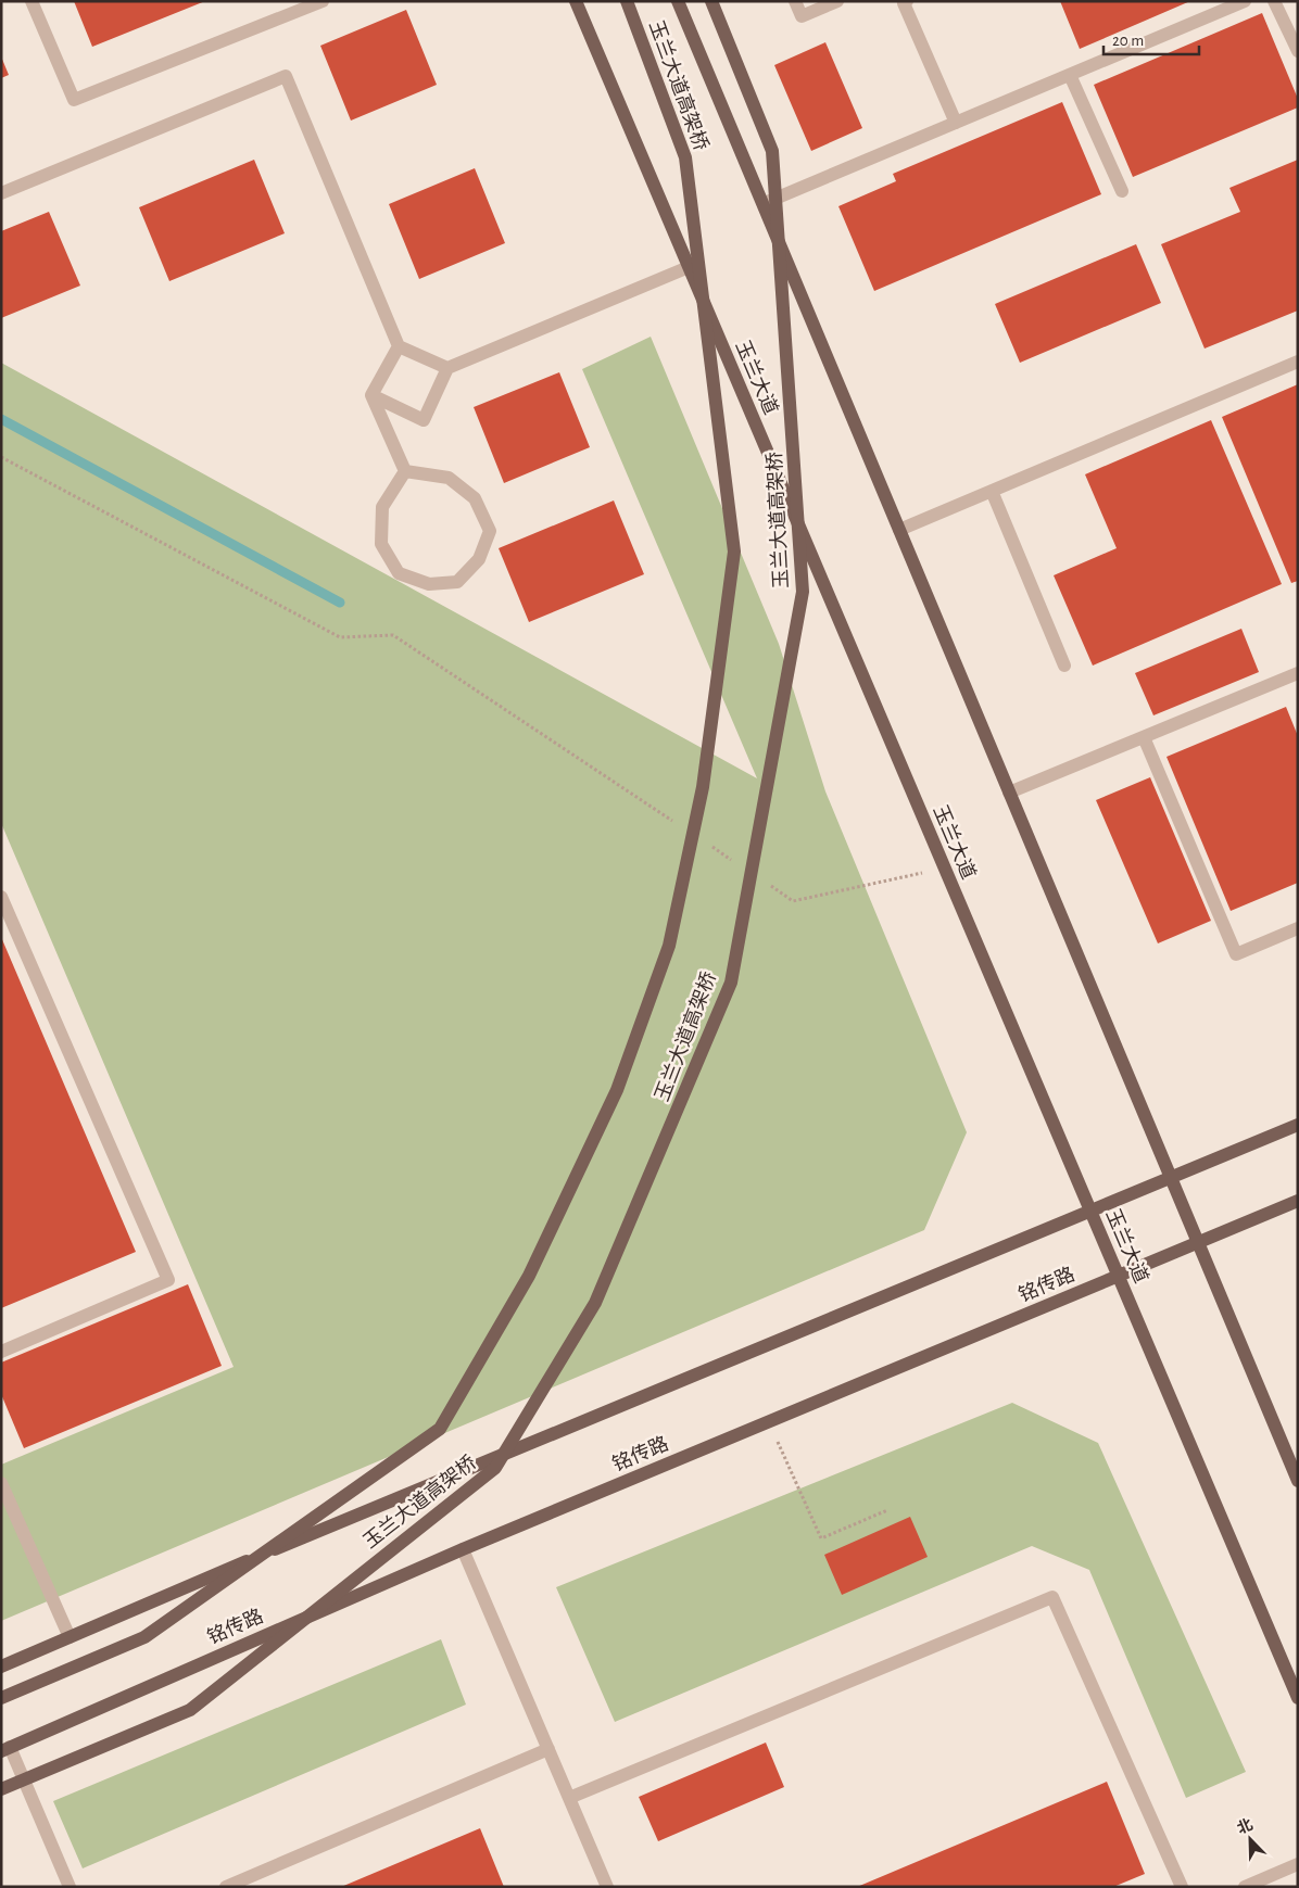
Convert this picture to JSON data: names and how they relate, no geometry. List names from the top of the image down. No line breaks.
{"streets":{"main road":["玉兰大道高架桥","玉兰大道","铭传路"]},"crossings":[["玉兰大道","铭传路"]],"scale_bar":"20 m","north":"top left"}
